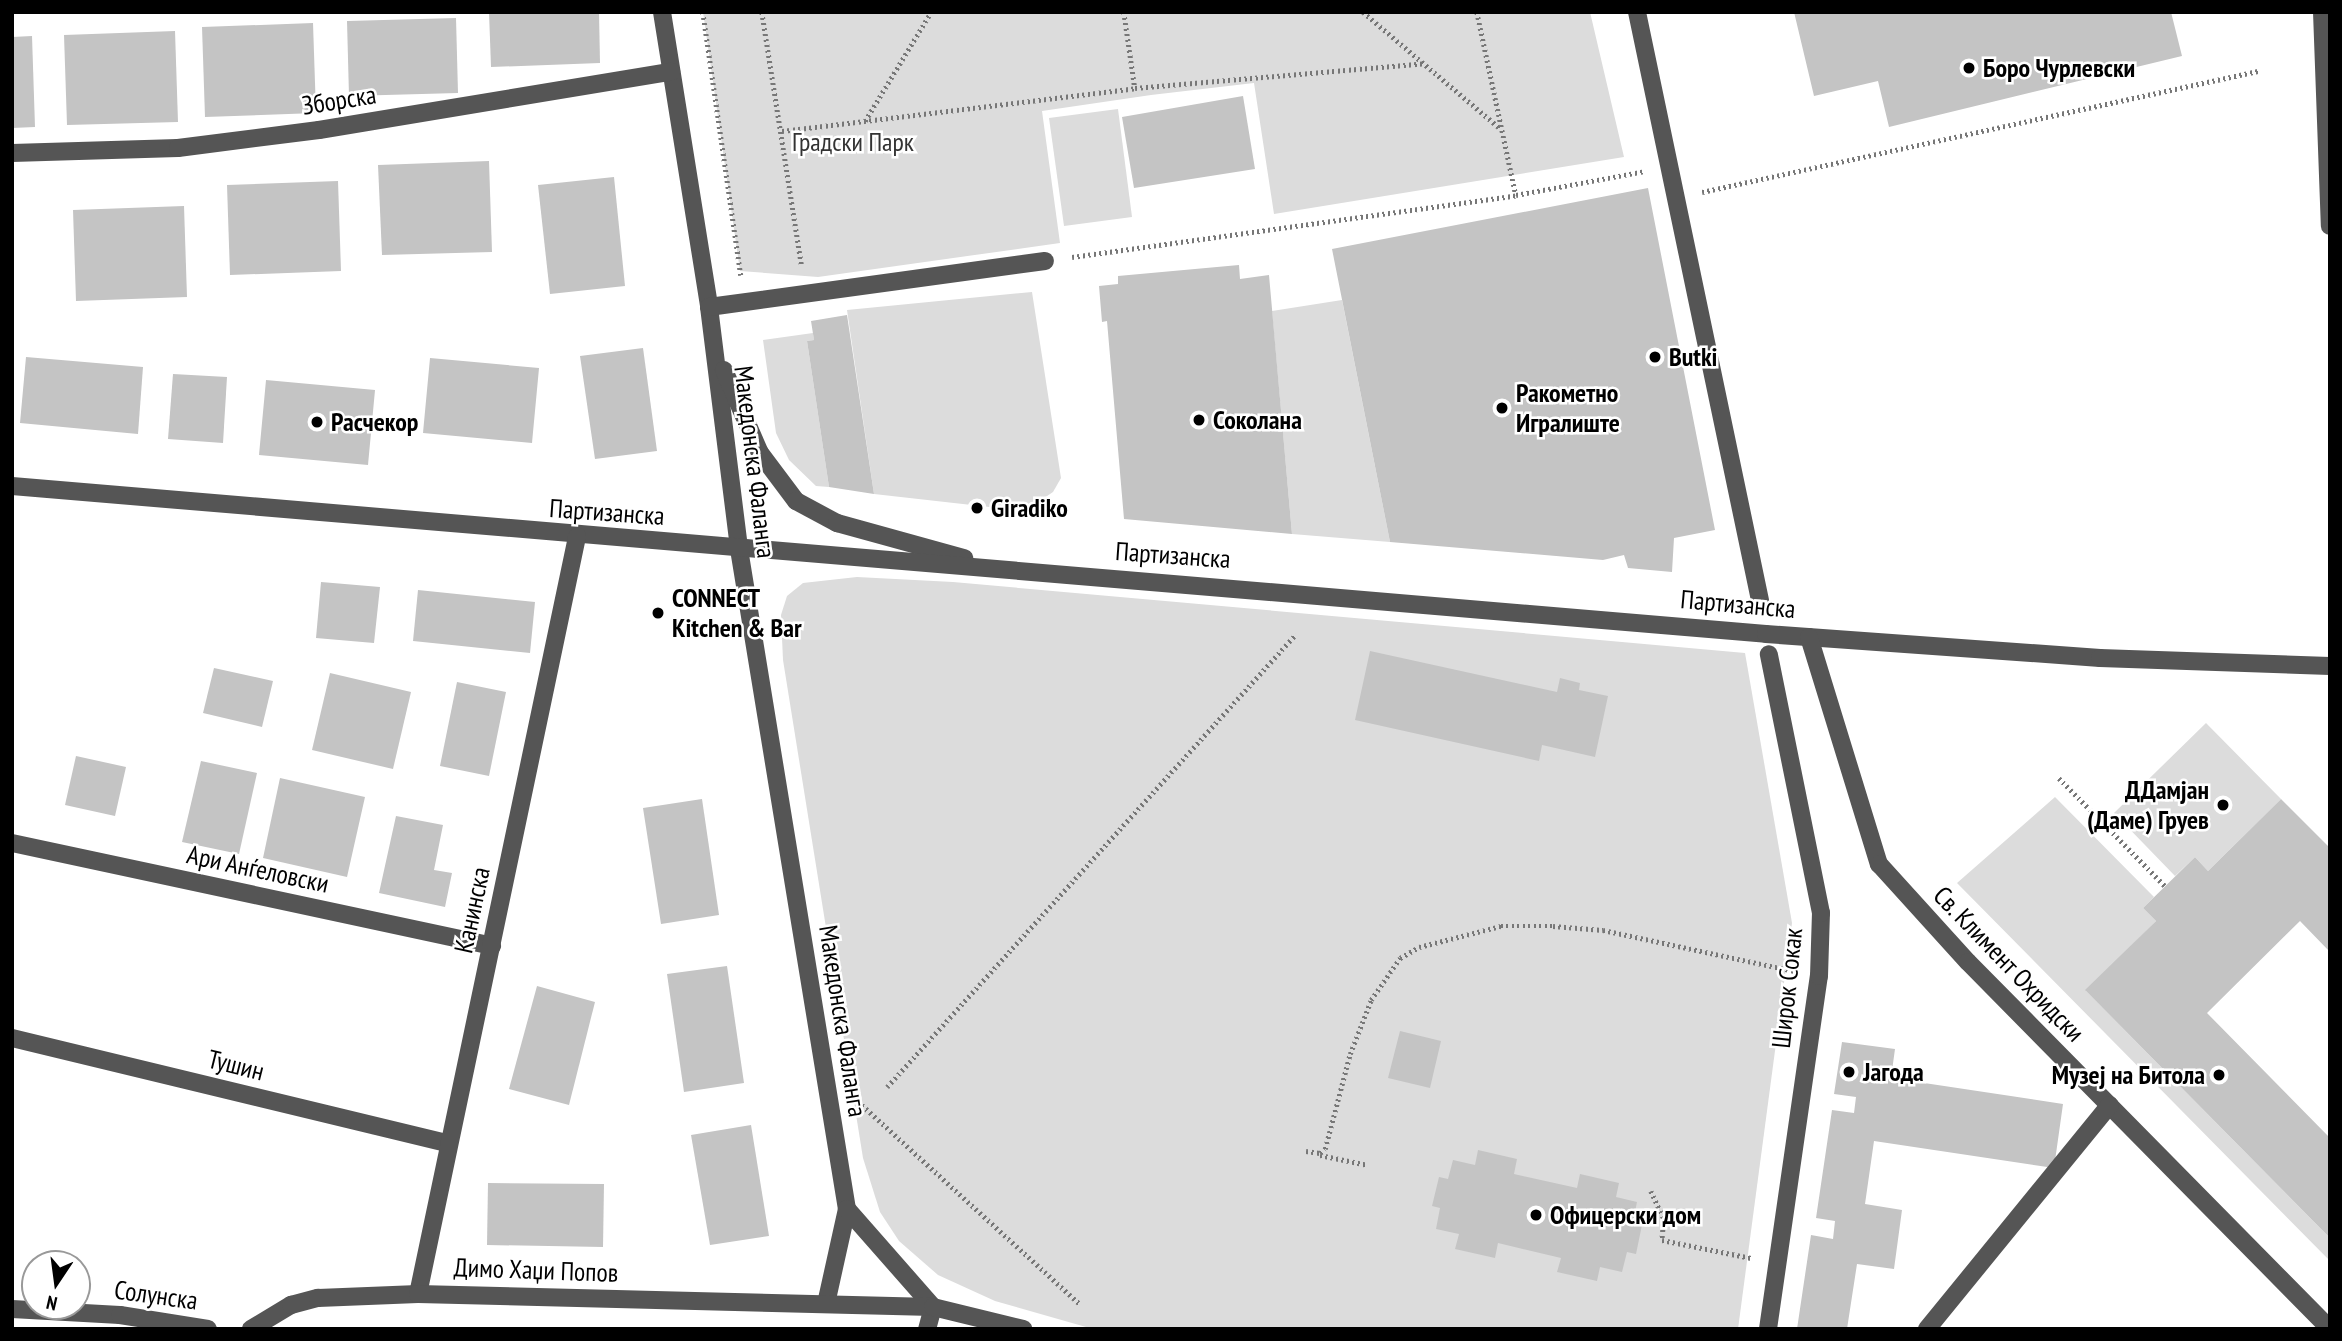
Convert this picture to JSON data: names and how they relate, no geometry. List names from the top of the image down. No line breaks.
{"streets":{"street":["Зборска","Македонска Фаланга","Партизанска","Ари Анѓеловски","Канинска","Св. Климент Охридски","Широк Сокак","Тушин","Димо Хаџи Попов","Солунска"]},"crossings":[["Зборска","Македонска Фаланга"],["Македонска Фаланга","Партизанска"],["Македонска Фаланга","Димо Хаџи Попов"],["Партизанска","Канинска"],["Партизанска","Св. Климент Охридски"],["Ари Анѓеловски","Канинска"],["Канинска","Тушин"],["Канинска","Димо Хаџи Попов"]],"parks":["Градски Парк"],"places":["Боро Чурлевски","Butki","Ракометно Игралиште","Соколана","Расчекор","Giradiko","CONNECT Kitchen & Bar","ДДамјан (Даме) Груев","Јагода","Музеј на Битола","Офицерски дом"],"north":"bottom"}
